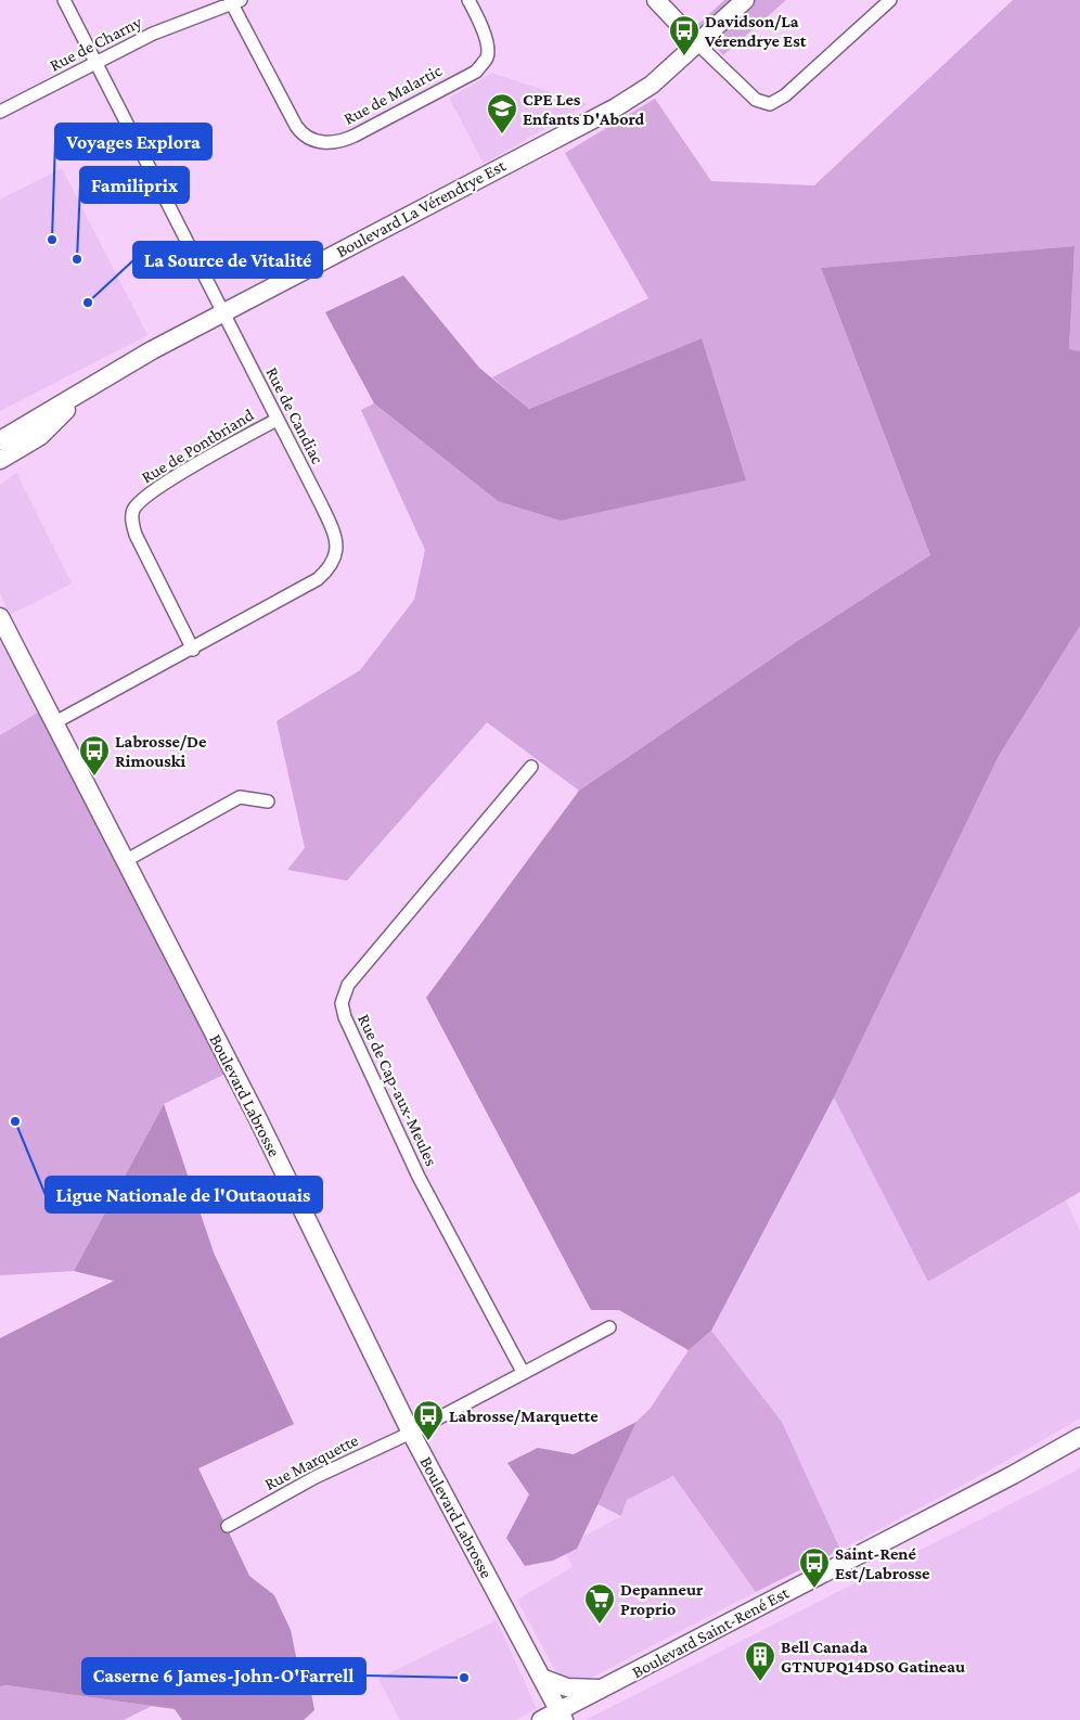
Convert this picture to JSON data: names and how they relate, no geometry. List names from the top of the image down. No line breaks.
{"streets":{"street":["Rue de Charny","Rue de Malartic","Boulevard La Vérendrye Est","Rue de Candiac","Rue de Pontbriand","Rue de Cap-aux-Meules","Boulevard Labrosse","Rue Marquette","Boulevard Saint-René Est"]},"crossings":[["Rue de Charny","Rue de Malartic"],["Rue de Charny","Rue de Candiac"],["Boulevard La Vérendrye Est","Rue de Candiac"],["Rue de Candiac","Rue de Pontbriand"],["Rue de Candiac","Boulevard Labrosse"],["Rue de Cap-aux-Meules","Rue Marquette"],["Boulevard Labrosse","Rue Marquette"],["Boulevard Labrosse","Boulevard Saint-René Est"]],"places":{"bus stop":["Davidson/La Vérendrye Est","Labrosse/De Rimouski","Labrosse/Marquette","Saint-René Est/Labrosse"],"school or university":["CPE Les Enfants D'Abord"],"other":["Voyages Explora","Familiprix","La Source de Vitalité","Ligue Nationale de l'Outaouais","Caserne 6 James-John-O'Farrell"],"supermarket":["Depanneur Proprio"],"building":["Bell Canada GTNUPQ14DS0 Gatineau"]}}
